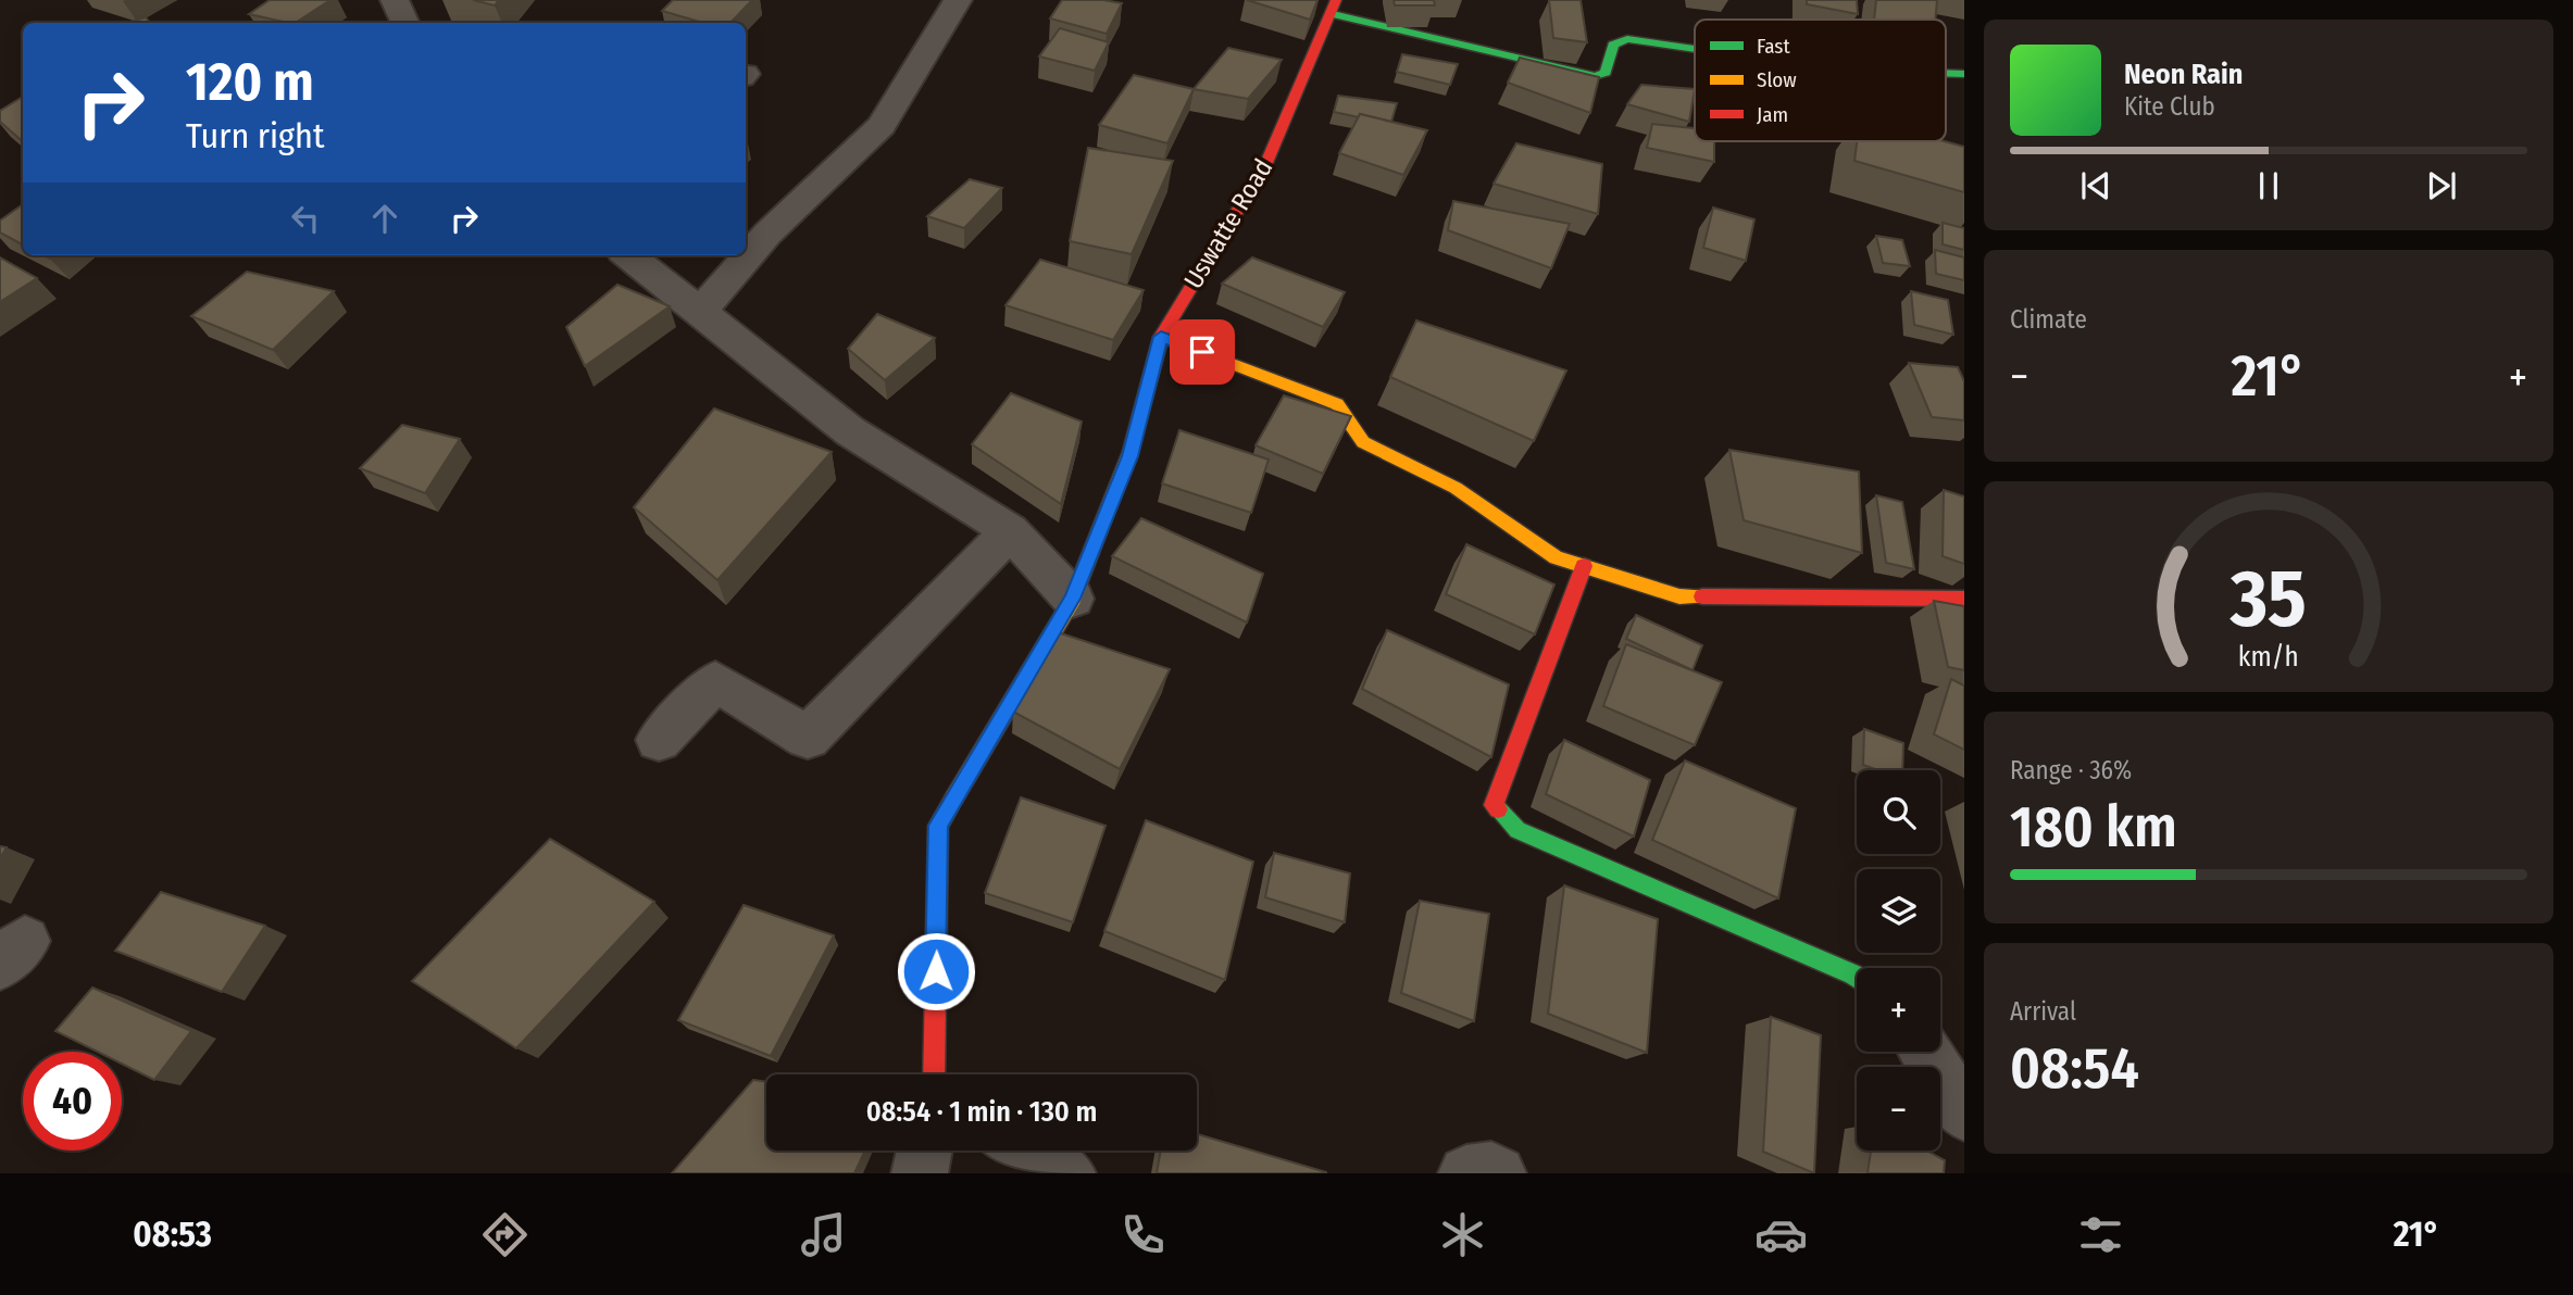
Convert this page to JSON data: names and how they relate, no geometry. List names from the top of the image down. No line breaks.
{"streets":{"street":["Uswatte Road"]},"legend":["Fast","Slow","Jam"],"page":{"turn":["120 m","Turn right"],"song":["Neon Rain","Kite Club"],"tile":["Climate",["Range · 36%","180 km"],["Arrival","08:54"]],"heat":["−","21°","+"],"map_buttons":["+","−"],"limit":"40","trip":"08:54 · 1 min · 130 m","tabs":["08:53","21°"],"gauge":["35","km/h"]}}
